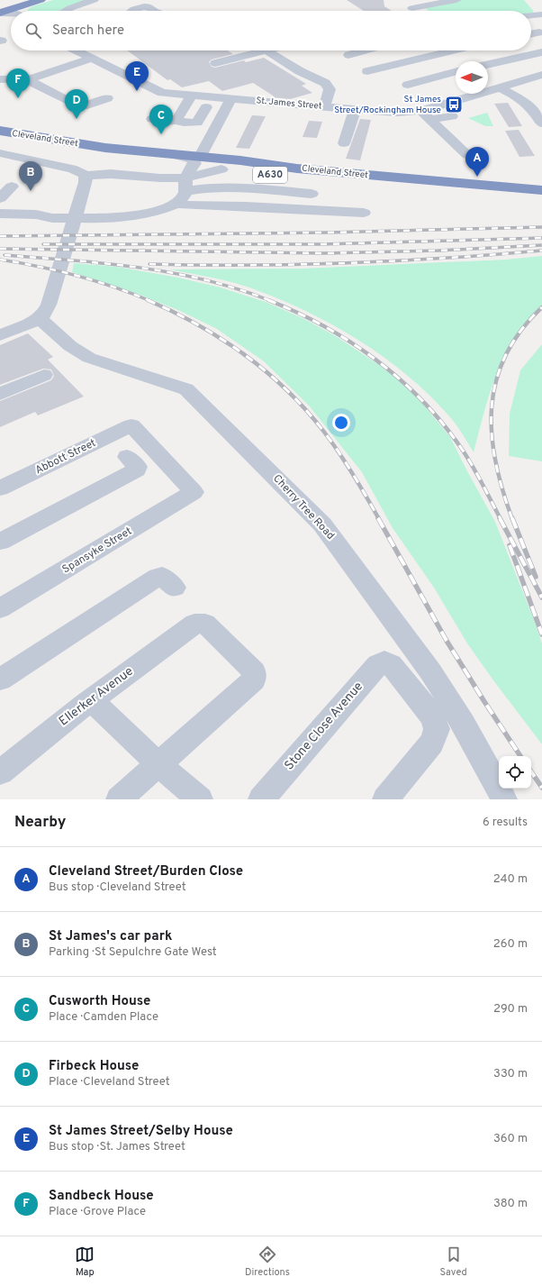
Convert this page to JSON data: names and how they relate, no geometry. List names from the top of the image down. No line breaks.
{"streets":{"highway":["Cleveland Street","A630"],"street":["St. James Street","Abbott Street","Cherry Tree Road","Spansyke Street","Ellerker Avenue","Stone Close Avenue"]},"crossings":[["Abbott Street","Spansyke Street"]],"places":{"bus stop":["St James Street/Rockingham House"]},"north":"left","page":{"search":"Search here","pins":["E","F","D","C","A","B"],"heading":["Nearby","6 results"],"list":[{"mark":"A","name":"Cleveland Street/Burden Close","note":"Bus stop · Cleveland Street","value":"240 m"},{"mark":"B","name":"St James's car park","note":"Parking · St Sepulchre Gate West","value":"260 m"},{"mark":"C","name":"Cusworth House","note":"Place · Camden Place","value":"290 m"},{"mark":"D","name":"Firbeck House","note":"Place · Cleveland Street","value":"330 m"},{"mark":"E","name":"St James Street/Selby House","note":"Bus stop · St. James Street","value":"360 m"},{"mark":"F","name":"Sandbeck House","note":"Place · Grove Place","value":"380 m"}],"nav":["Map","Directions","Saved"]}}
